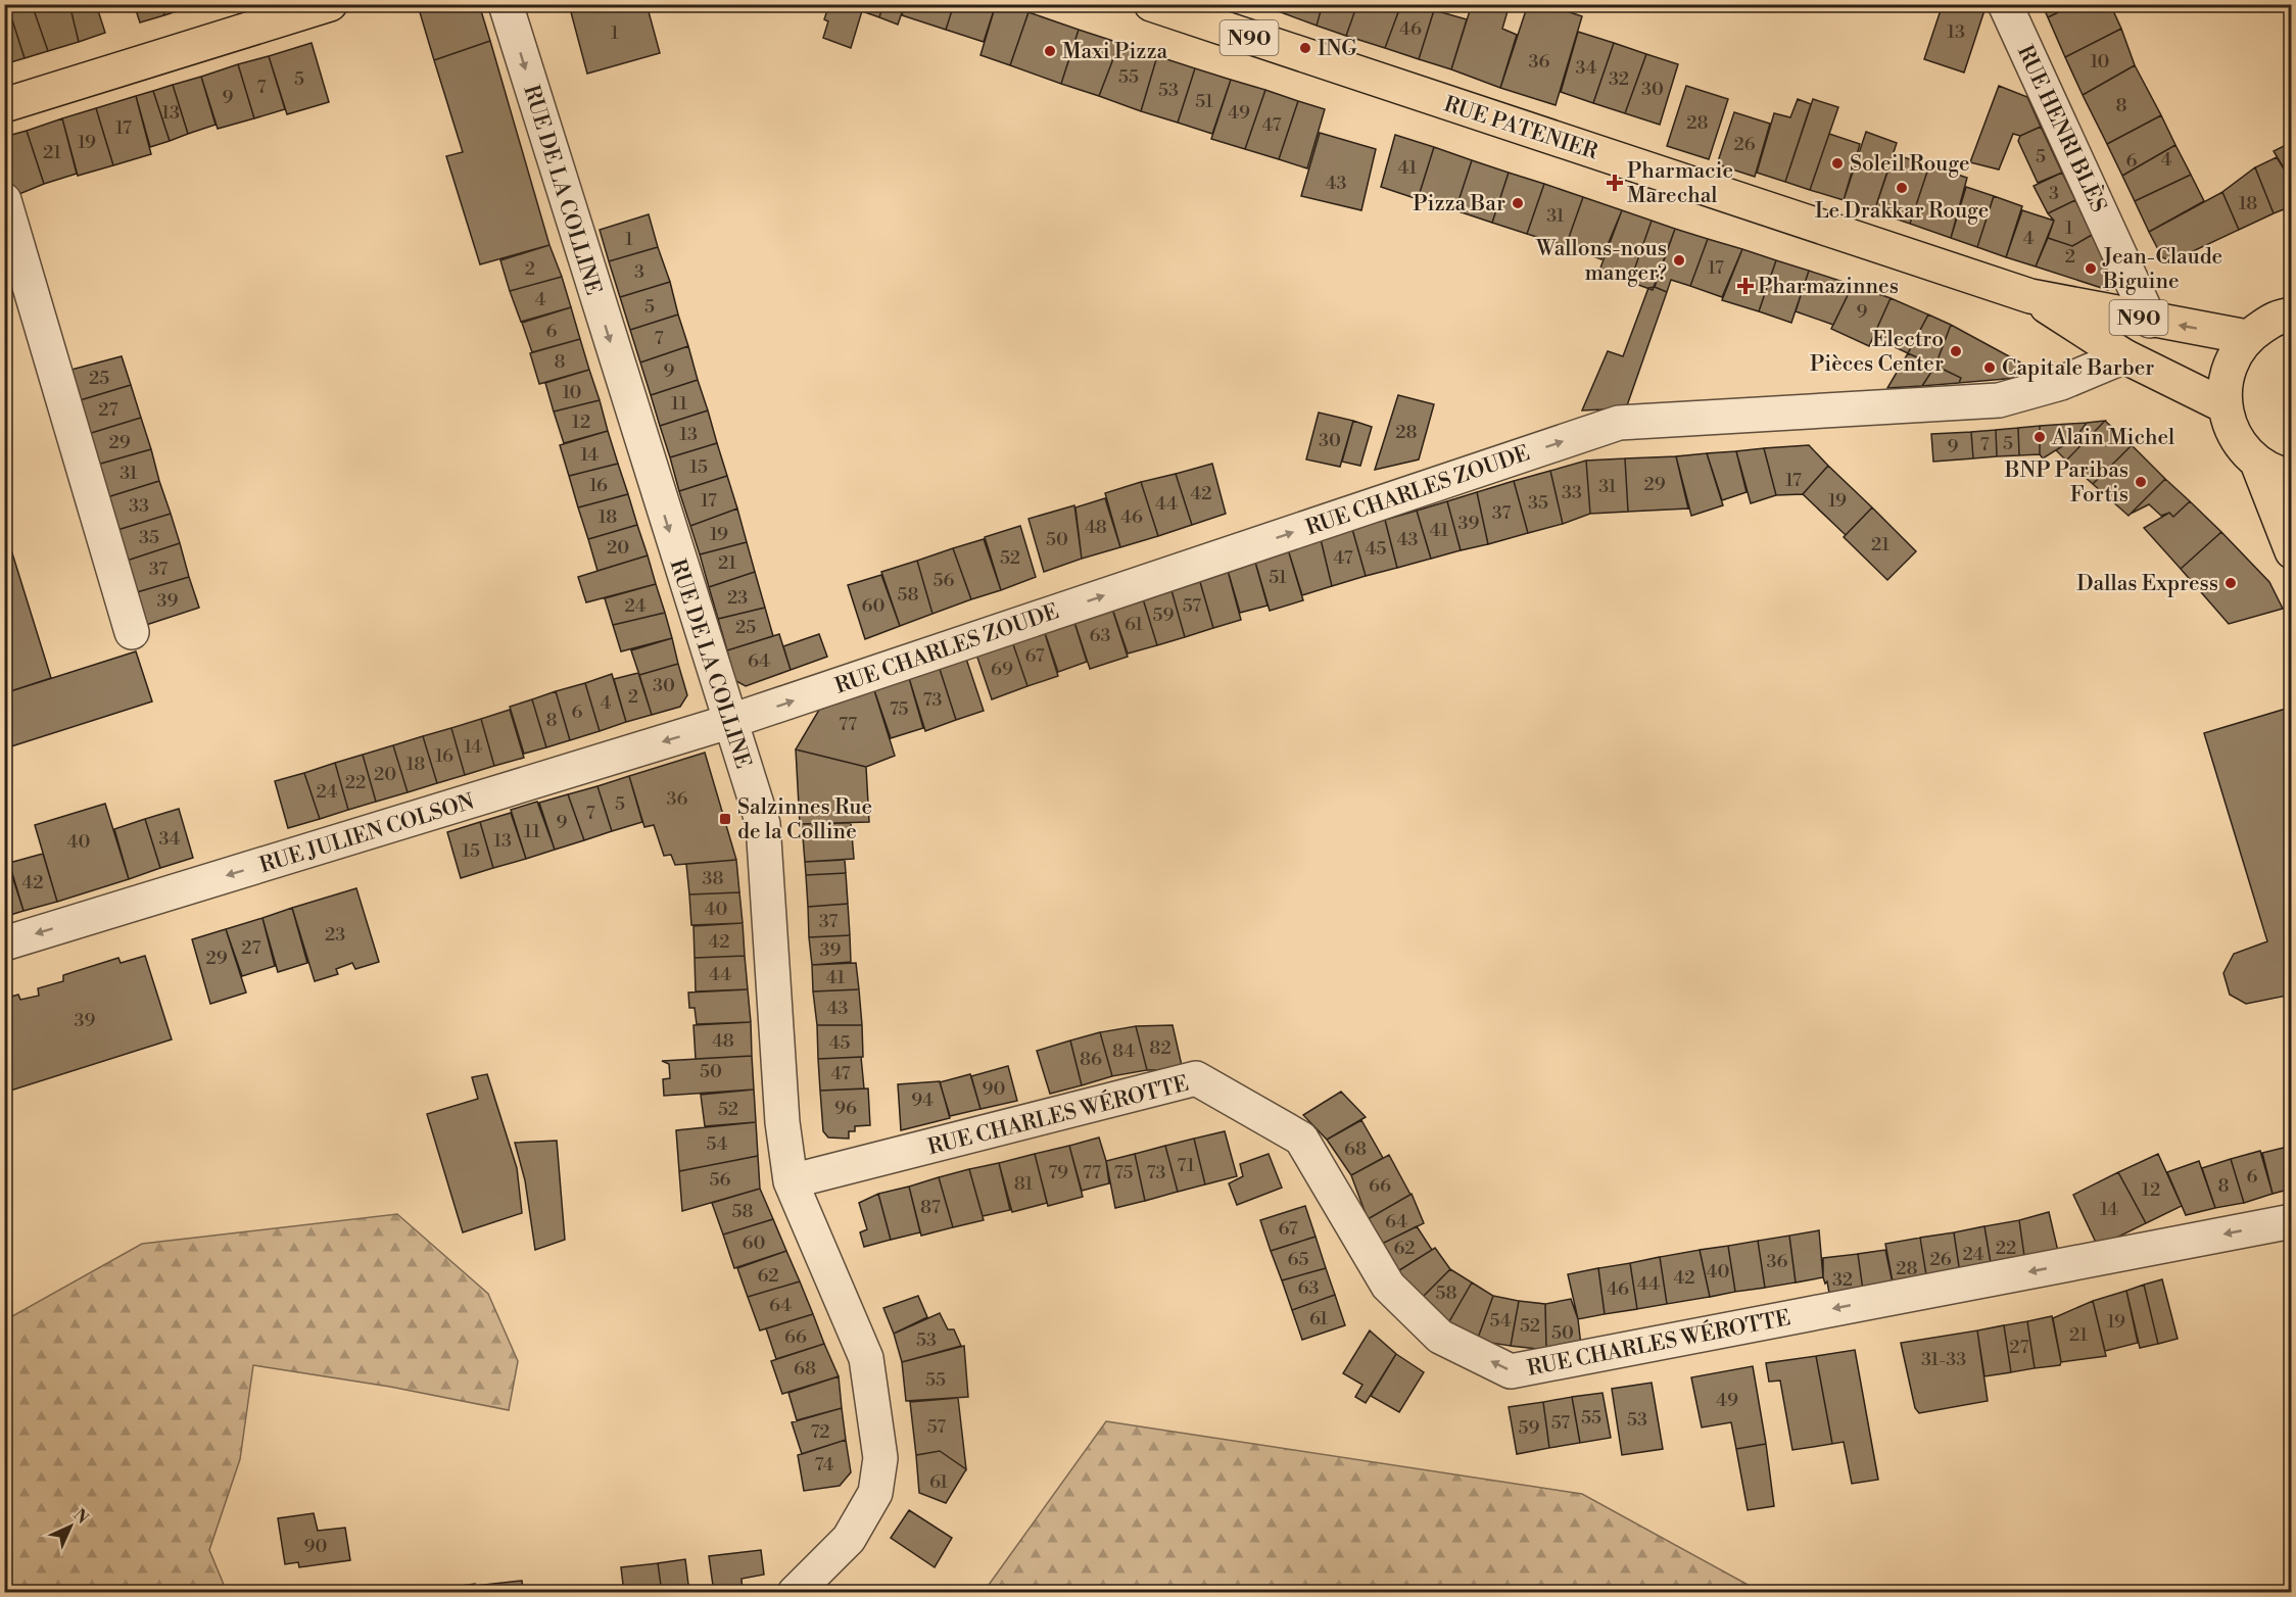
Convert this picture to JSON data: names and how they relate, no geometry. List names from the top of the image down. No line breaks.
{"streets":{"main road":["N90","RUE PATENIER"],"street":["RUE HENRI BLÈS","RUE DE LA COLLINE","RUE CHARLES ZOUDE","RUE JULIEN COLSON","RUE CHARLES WÉROTTE"]},"crossings":[["RUE PATENIER","RUE HENRI BLÈS"],["RUE PATENIER","RUE CHARLES ZOUDE"],["RUE DE LA COLLINE","RUE CHARLES ZOUDE"],["RUE DE LA COLLINE","RUE JULIEN COLSON"],["RUE DE LA COLLINE","RUE CHARLES WÉROTTE"],["RUE CHARLES ZOUDE","RUE JULIEN COLSON"]],"one_way":["RUE DE LA COLLINE","RUE CHARLES ZOUDE","RUE JULIEN COLSON","RUE CHARLES WÉROTTE"],"places":{"other":["ING","Maxi Pizza","Soleil Rouge","Le Drakkar Rouge","Pizza Bar","Wallons-nous manger?","Jean-Claude Biguine","Electro Pièces Center","Capitale Barber","Alain Michel","BNP Paribas Fortis","Dallas Express"],"health":["Pharmacie Marechal","Pharmazinnes"],"transit":["Salzinnes Rue de la Colline"]},"house_numbers":["46","13","1","36","10","34","55","5","32","7","30","53","9","51","8","13","49","28","47","17","19","26","21","5","4","6","41","43","3","18","31","1","4","1","2","17","2","3","4","5","9","6","7","8","9","25","10","11","27","12","28","13","30","29","5","7","9","14","15","31","17","29","16","31","33","42","17","19","35","44","33","37","18","46","39","48","41","19","35","50","43","21","20","45","52","47","21","37","51","56","58","23","39","24","60","57","59","61","25","63","67","64","69","30","2","73","4","75","6","8","77","14","16","18","20","22","24","36","5","7","9","11","34","13","40","15","38","42","40","37","23","42","27","39","29","44","41","43","39","48","45","82","84","86","50","47","90","94","96","52","54","68","71","79","77","75","73","6","56","81","66","8","12","87","14","58","64","67","60","62","22","24","65","26","36","28","40","62","42","32","44","63","46","58","64","61","54","19","52","50","21","66","53","27","31-33","68","55","49","55","53","57","57","59","72","74","61","90"],"north":"top right"}
